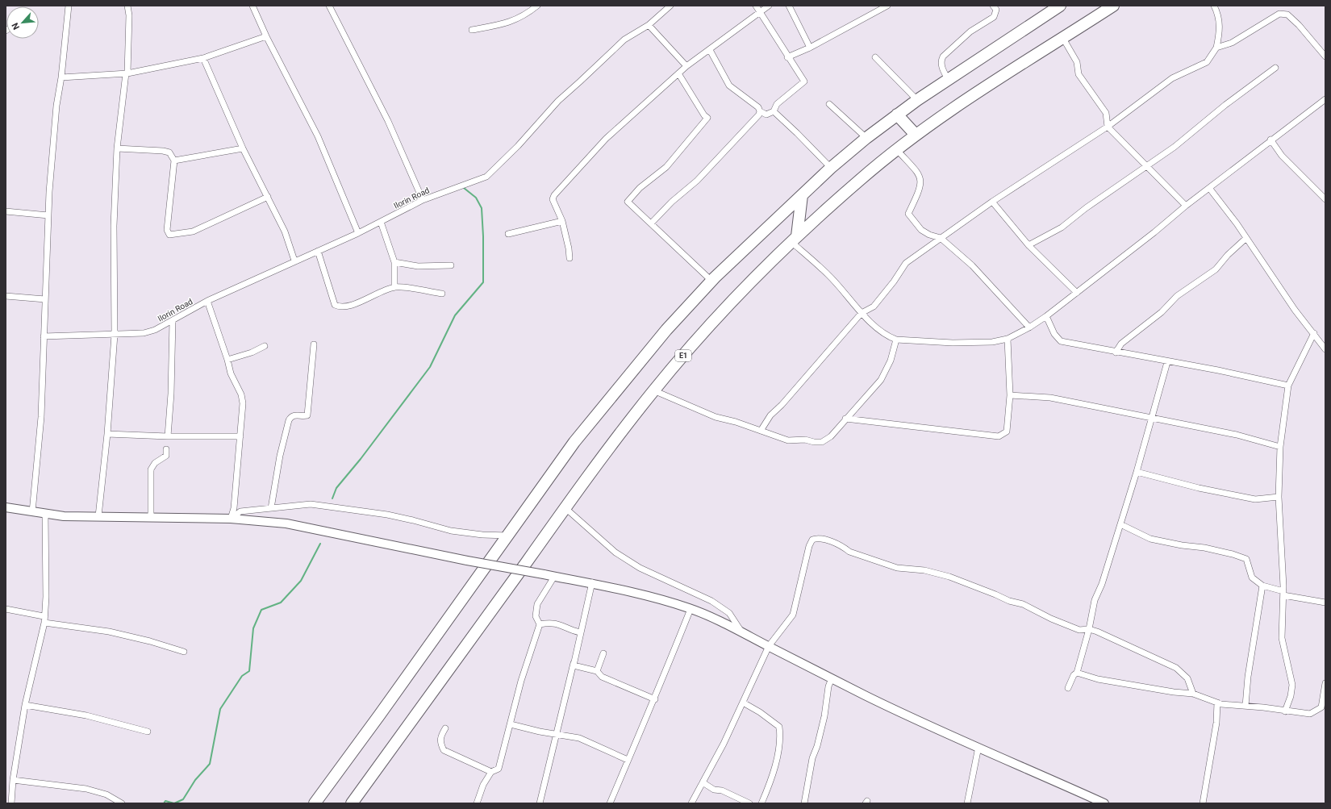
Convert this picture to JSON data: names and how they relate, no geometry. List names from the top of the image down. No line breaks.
{"streets":{"highway":["E1"],"street":["Ilorin Road"]},"north":"bottom left"}
